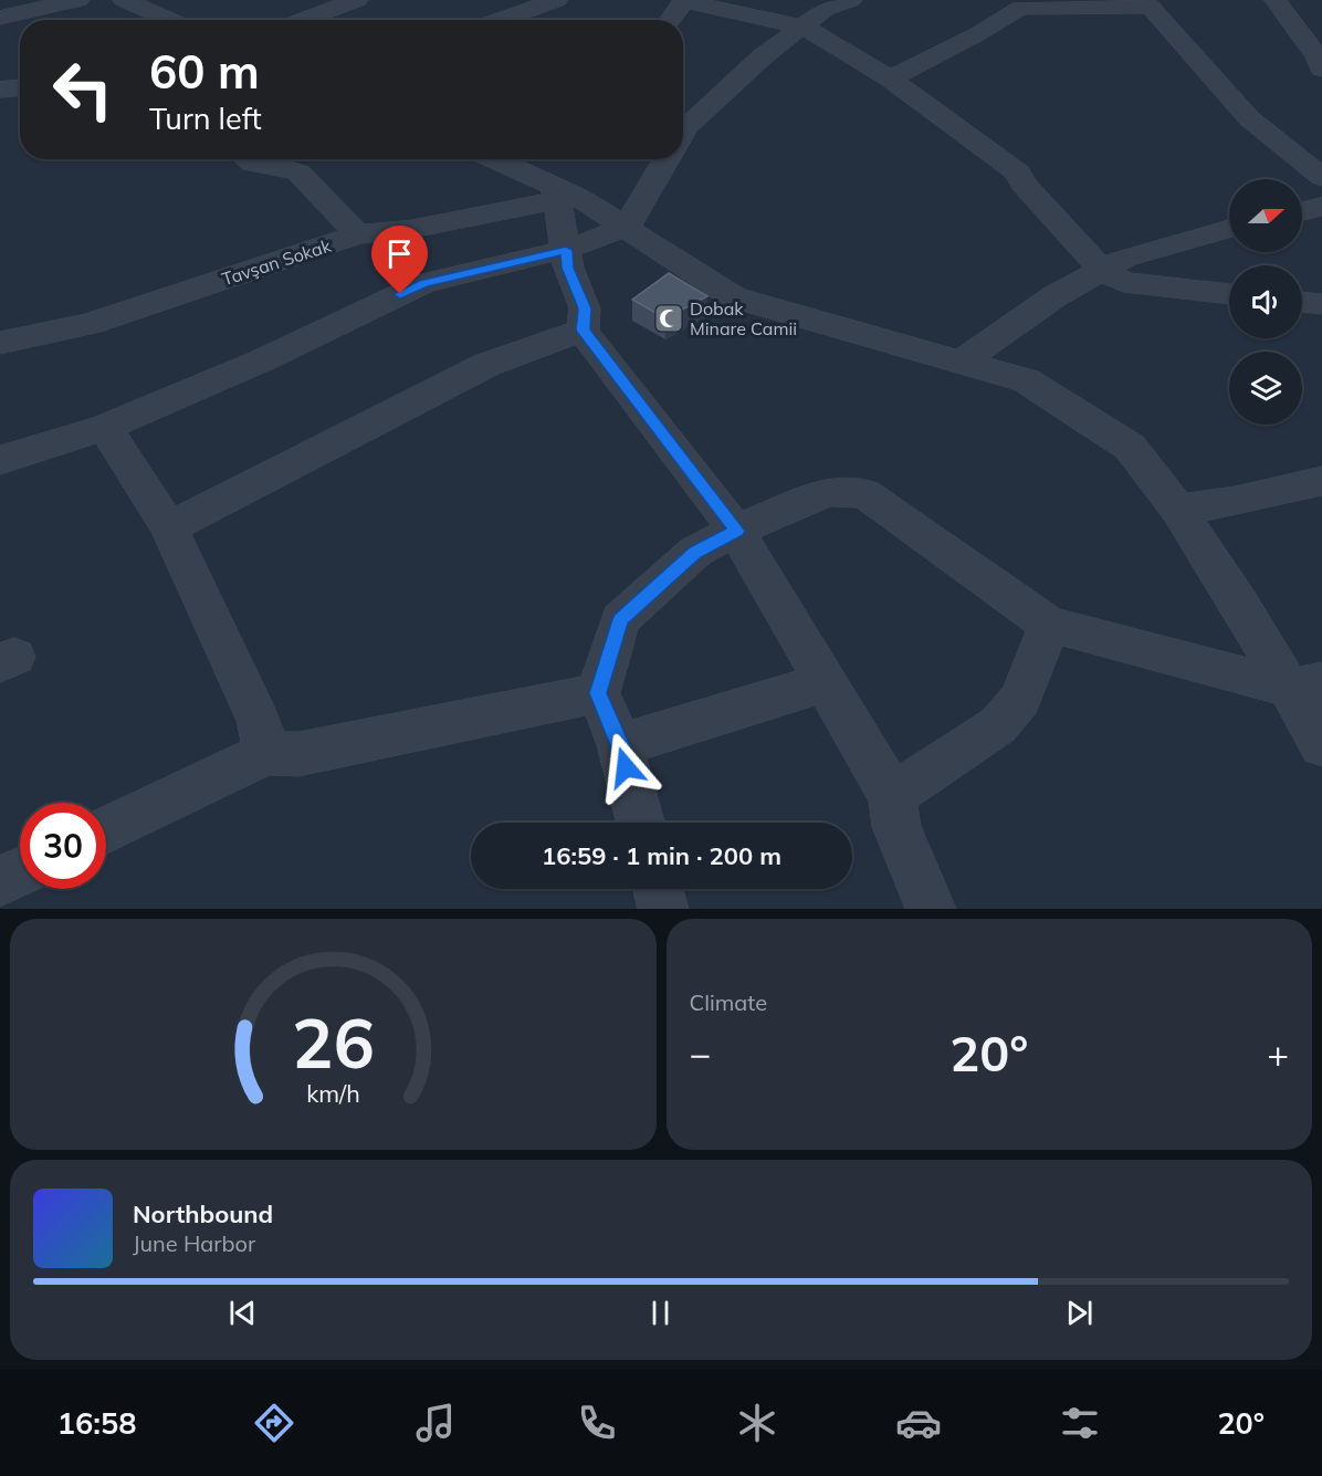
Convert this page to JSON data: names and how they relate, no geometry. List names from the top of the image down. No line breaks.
{"streets":{"street":["Tavşan Sokak"]},"places":{"mosque":["Dobak Minare Camii"]},"north":"right","page":{"turn":["60 m","Turn left"],"limit":"30","trip":"16:59 · 1 min · 200 m","tile":"Climate","heat":["−","20°","+"],"song":["Northbound","June Harbor"],"tabs":["16:58","20°"],"gauge":["26","km/h"]}}
